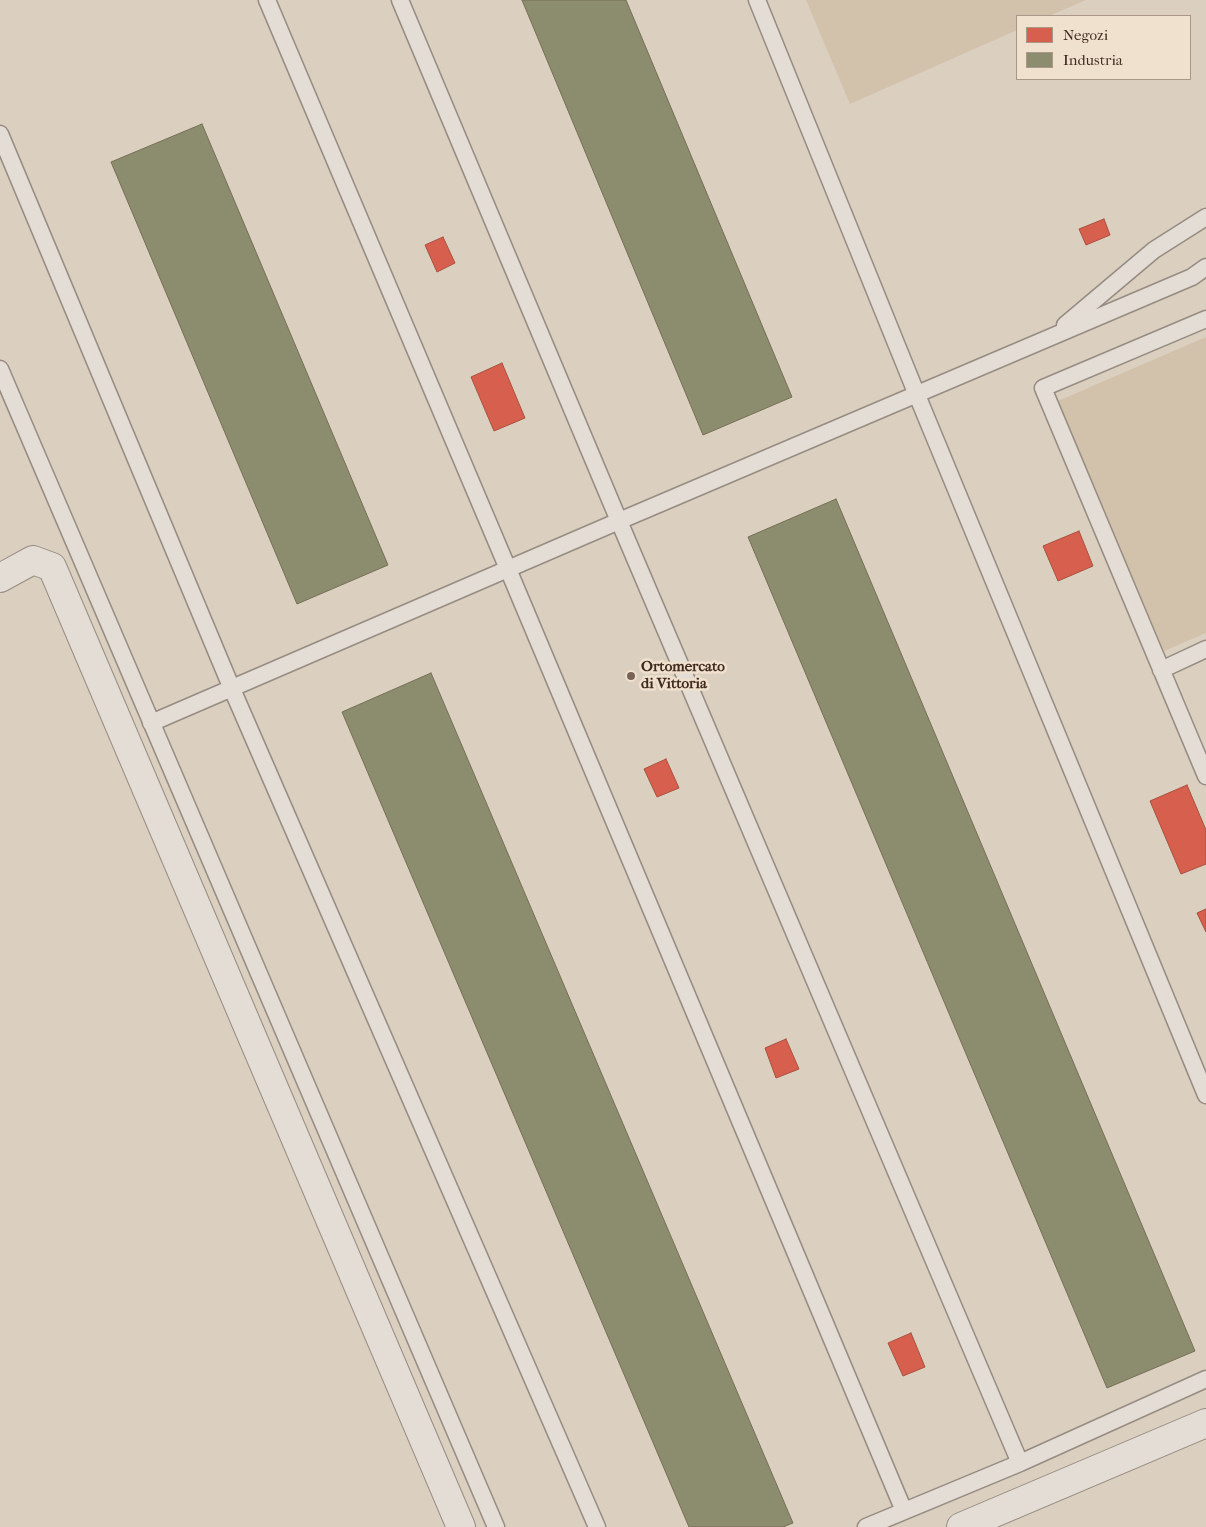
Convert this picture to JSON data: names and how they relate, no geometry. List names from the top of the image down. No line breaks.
{"places":["Ortomercato di Vittoria"],"legend":["Negozi","Industria"]}
